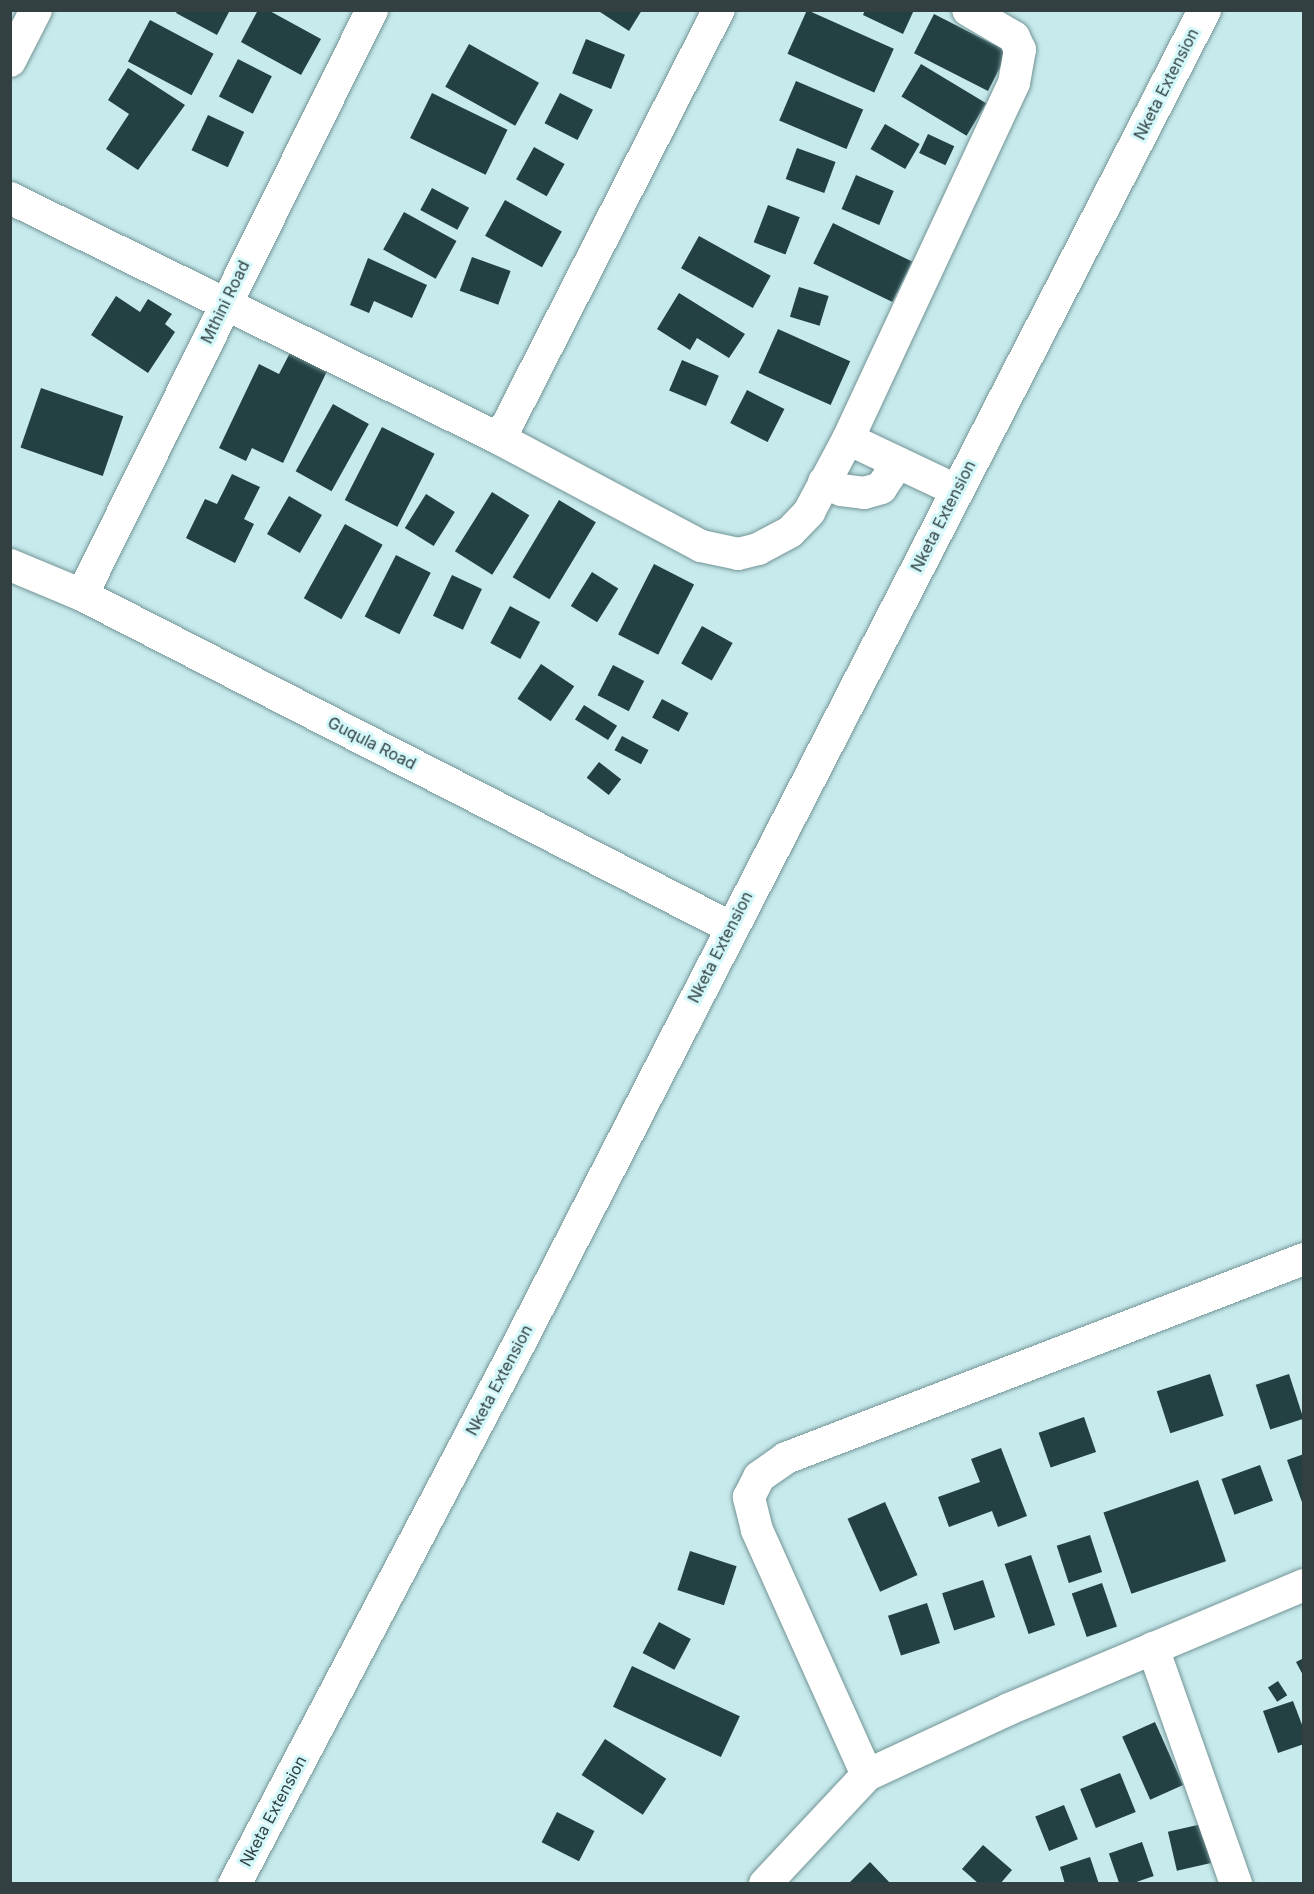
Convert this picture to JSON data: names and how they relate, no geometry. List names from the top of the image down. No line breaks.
{"streets":{"street":["Nketa Extension","Mthini Road","Guqula Road"]},"crossings":[["Nketa Extension","Guqula Road"],["Mthini Road","Guqula Road"]]}
